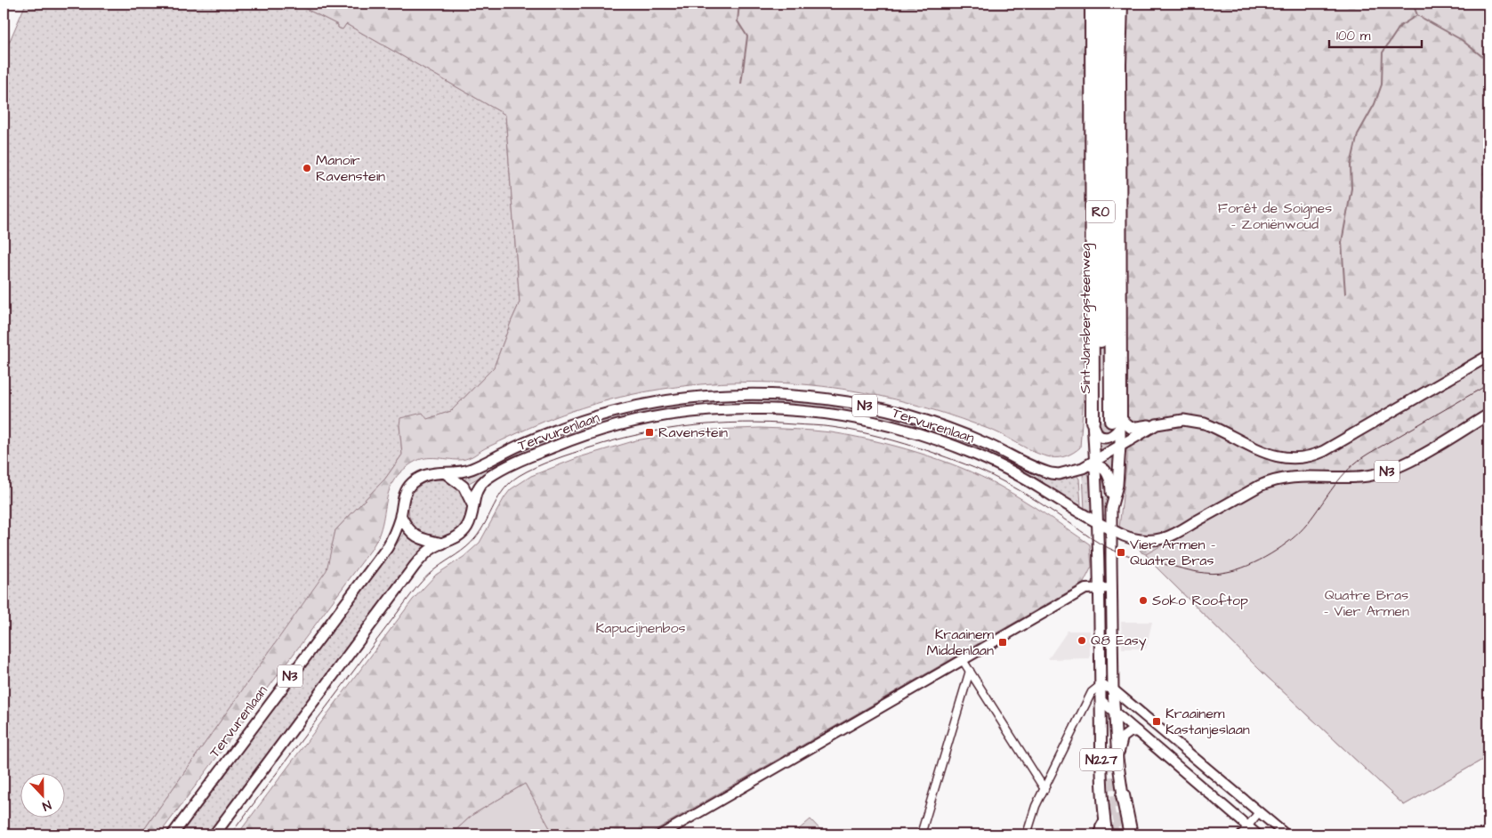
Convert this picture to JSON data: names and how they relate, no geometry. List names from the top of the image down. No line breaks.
{"streets":{"highway":["R0","Sint-Jansbergsteenweg"],"main road":["N3","Tervurenlaan","N227"]},"crossings":[["Tervurenlaan","N227"]],"parks":["Forêt de Soignes - Zoniënwoud","Quatre Bras - Vier Armen","Kapucijnenbos"],"places":{"other":["Manoir Ravenstein","Soko Rooftop","Q8 Easy"],"transit":["Ravenstein","Vier Armen - Quatre Bras","Kraainem Middenlaan","Kraainem Kastanjeslaan"]},"scale_bar":"100 m","north":"bottom"}
